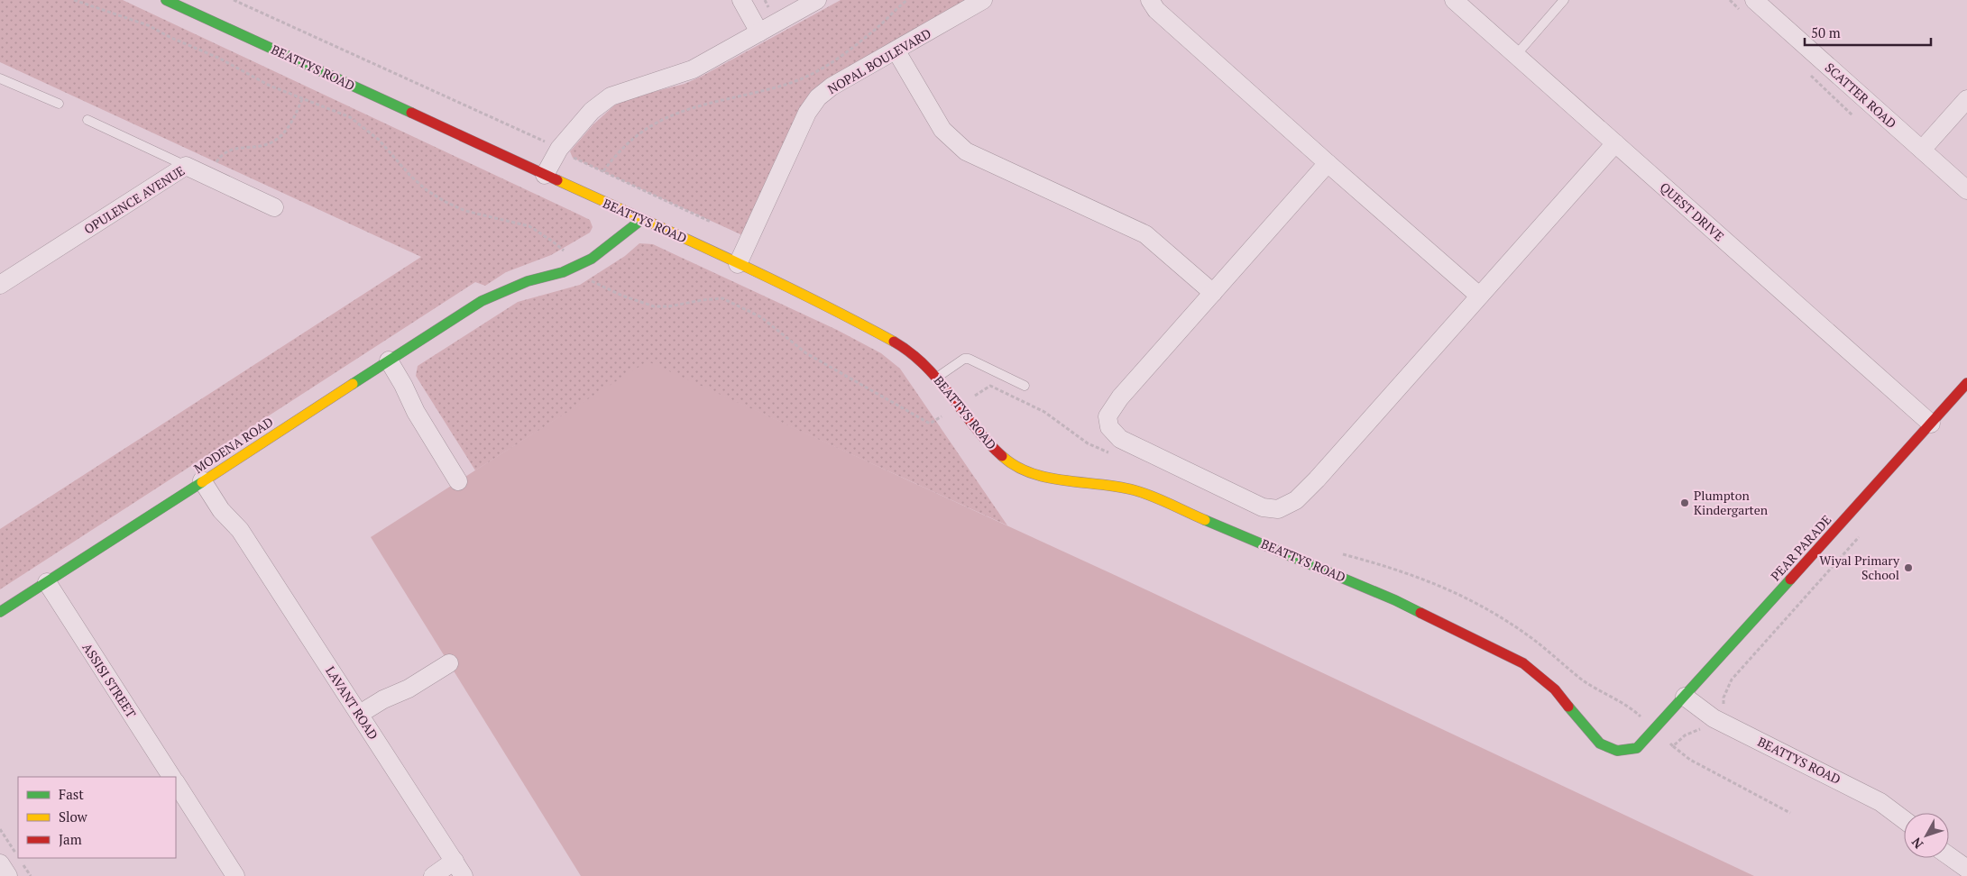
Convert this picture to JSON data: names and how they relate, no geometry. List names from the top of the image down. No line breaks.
{"streets":{"street":["NOPAL BOULEVARD","BEATTYS ROAD","SCATTER ROAD","OPULENCE AVENUE","QUEST DRIVE","MODENA ROAD","PEAR PARADE","ASSISI STREET","LAVANT ROAD"]},"crossings":[["NOPAL BOULEVARD","BEATTYS ROAD"],["BEATTYS ROAD","MODENA ROAD"],["BEATTYS ROAD","PEAR PARADE"],["QUEST DRIVE","PEAR PARADE"],["MODENA ROAD","ASSISI STREET"],["MODENA ROAD","LAVANT ROAD"]],"places":["Plumpton Kindergarten","Wiyal Primary School"],"legend":["Fast","Slow","Jam"],"scale_bar":"50 m","north":"bottom left"}
